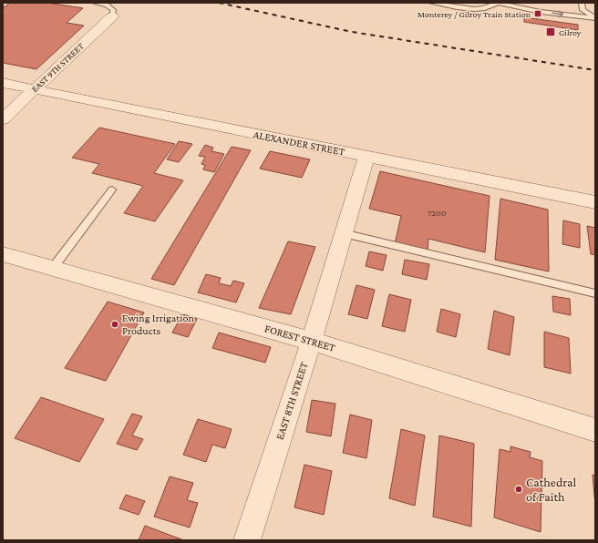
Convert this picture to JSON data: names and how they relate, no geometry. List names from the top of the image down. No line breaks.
{"streets":{"street":["EAST 9TH STREET","ALEXANDER STREET","FOREST STREET","EAST 8TH STREET"]},"crossings":[["EAST 9TH STREET","ALEXANDER STREET"],["ALEXANDER STREET","EAST 8TH STREET"],["FOREST STREET","EAST 8TH STREET"]],"places":{"transit":["Monterey / Gilroy Train Station","Gilroy"],"other":["Ewing Irrigation Products","Cathedral of Faith"]},"house_numbers":["7200"]}
